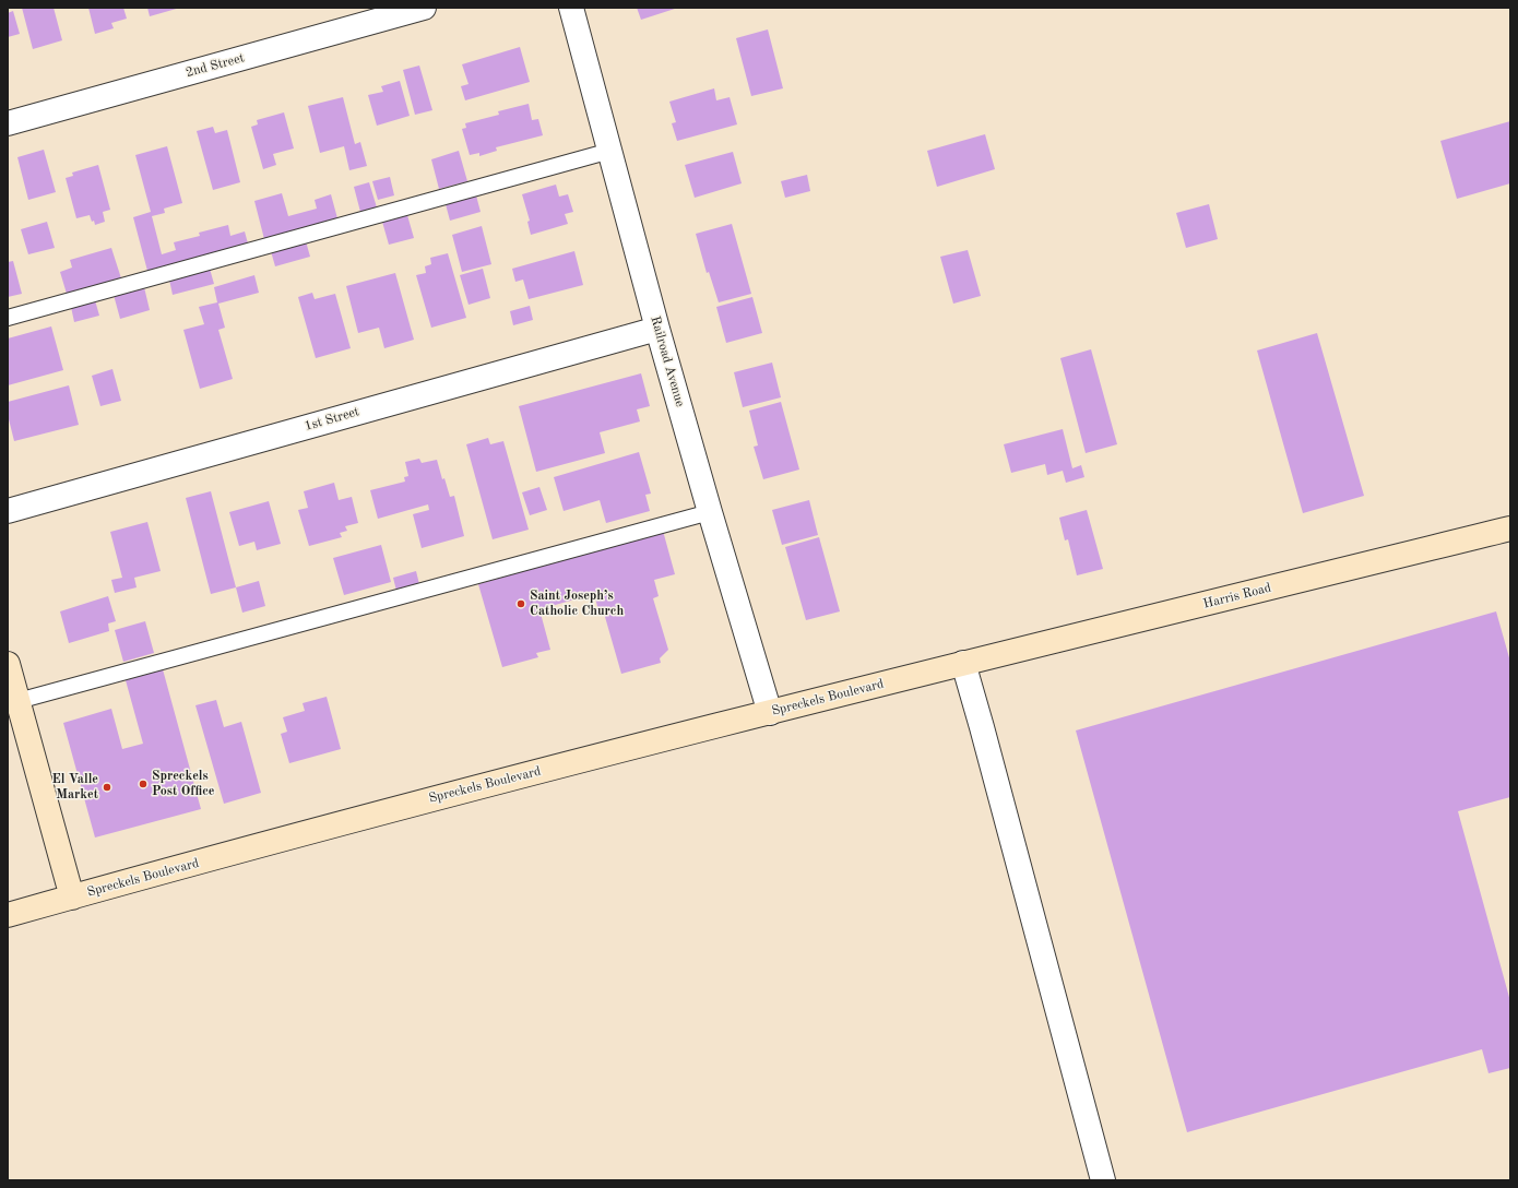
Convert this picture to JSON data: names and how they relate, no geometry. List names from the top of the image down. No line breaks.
{"streets":{"street":["2nd Street","Railroad Avenue","1st Street","Harris Road","Spreckels Boulevard"]},"crossings":[["Railroad Avenue","1st Street"],["Railroad Avenue","Spreckels Boulevard"],["Harris Road","Spreckels Boulevard"]],"places":["Saint Joseph’s Catholic Church","Spreckels Post Office","El Valle Market"]}
